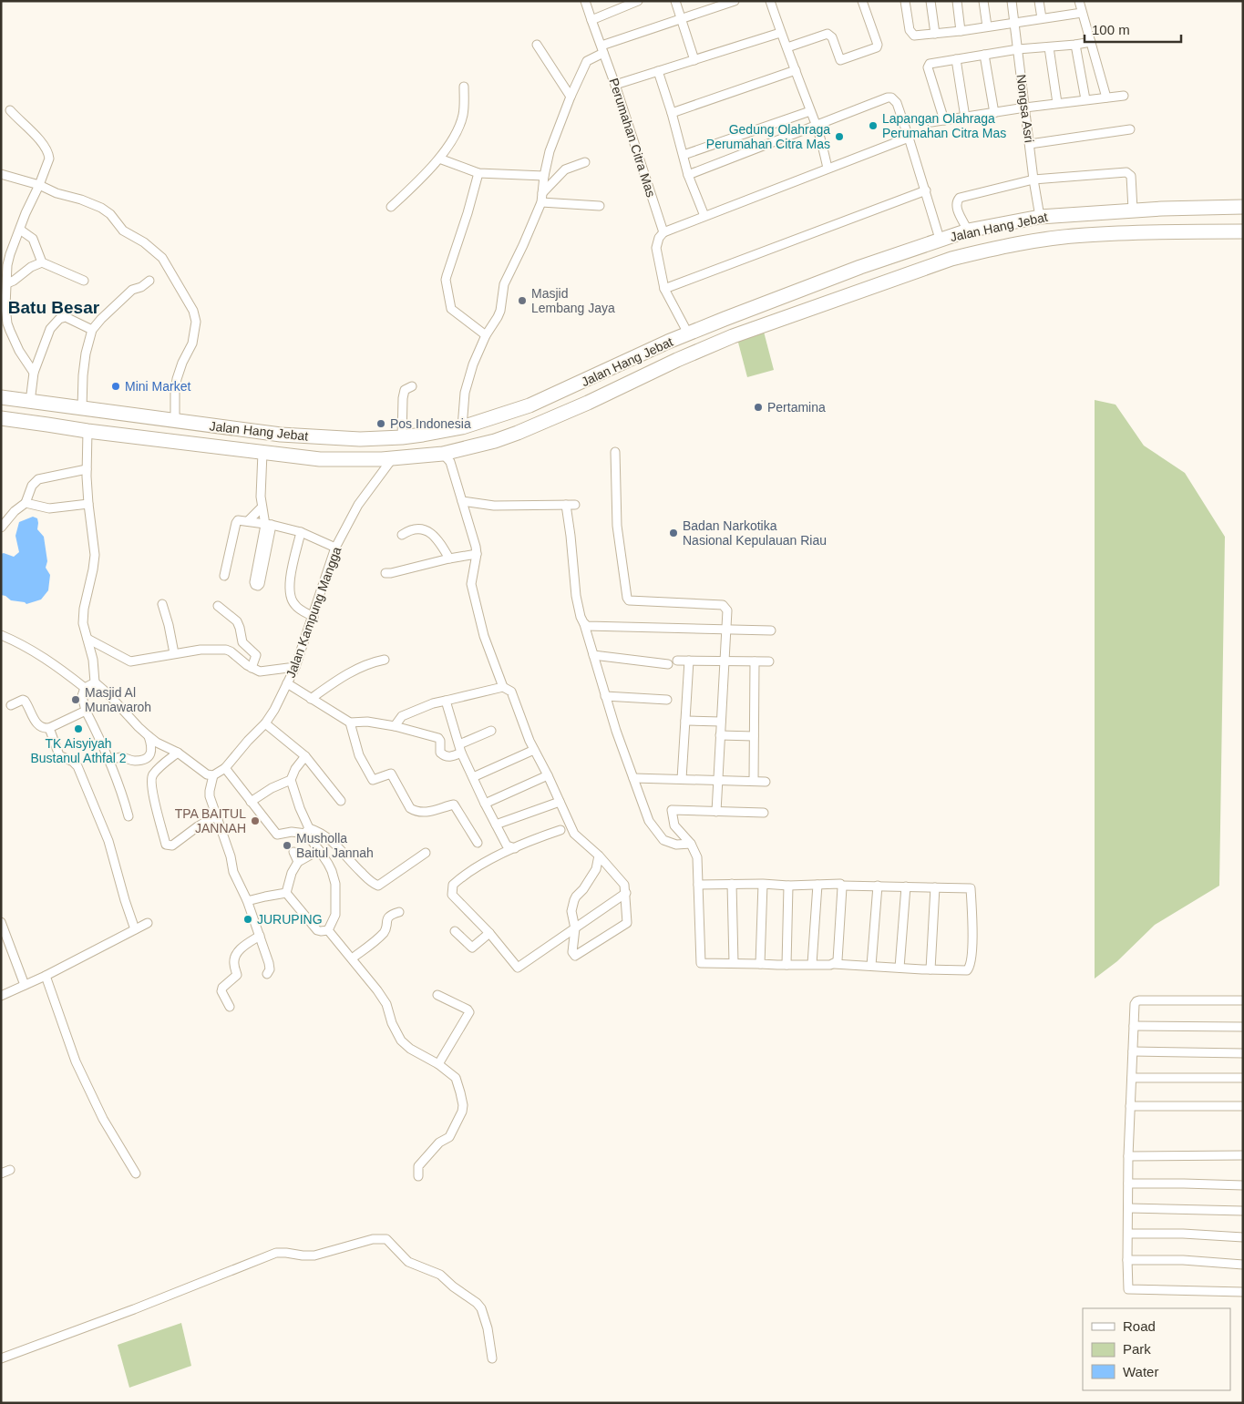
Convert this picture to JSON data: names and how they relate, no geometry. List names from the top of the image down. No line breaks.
{"streets":{"highway":["Jalan Hang Jebat"],"street":["Nongsa Asri","Perumahan Citra Mas","Jalan Kampung Mangga"]},"crossings":[["Nongsa Asri","Jalan Hang Jebat"]],"districts":["Batu Besar"],"places":["Lapangan Olahraga Perumahan Citra Mas","Gedung Olahraga Perumahan Citra Mas","Masjid Lembang Jaya","Mini Market","Pertamina","Pos Indonesia","Badan Narkotika Nasional Kepulauan Riau","Masjid Al Munawaroh","TK Aisyiyah Bustanul Athfal 2","TPA BAITUL JANNAH","Musholla Baitul Jannah","JURUPING"],"legend":["Road","Park","Water"],"scale_bar":"100 m"}
